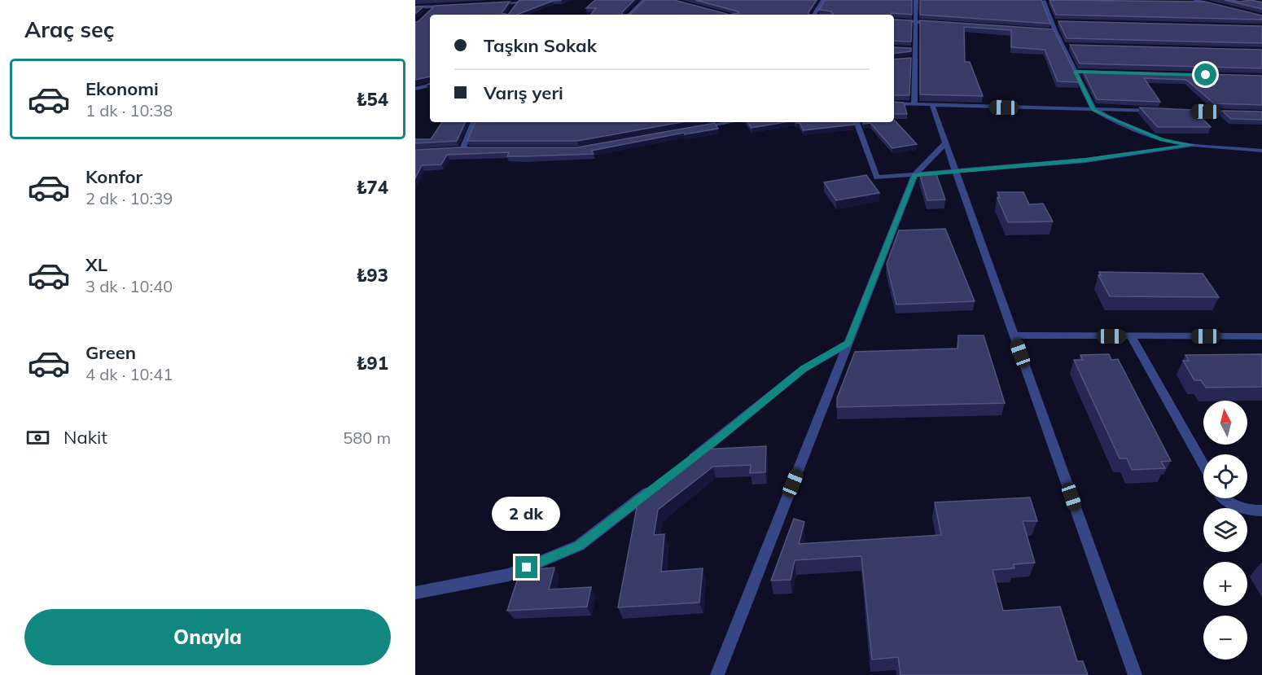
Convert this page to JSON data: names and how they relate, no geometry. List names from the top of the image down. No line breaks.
{"north":"top","page":{"heading":"Araç seç","banner":["Taşkın Sokak","Varış yeri"],"list":[{"name":"Ekonomi","note":"1 dk · 10:38","value":"₺54"},{"name":"Konfor","note":"2 dk · 10:39","value":"₺74"},{"name":"XL","note":"3 dk · 10:40","value":"₺93"},{"name":"Green","note":"4 dk · 10:41","value":"₺91"}],"map_buttons":["+","−"],"pay":["Nakit","580 m"],"bubble":"2 dk","buttons":"Onayla"}}
